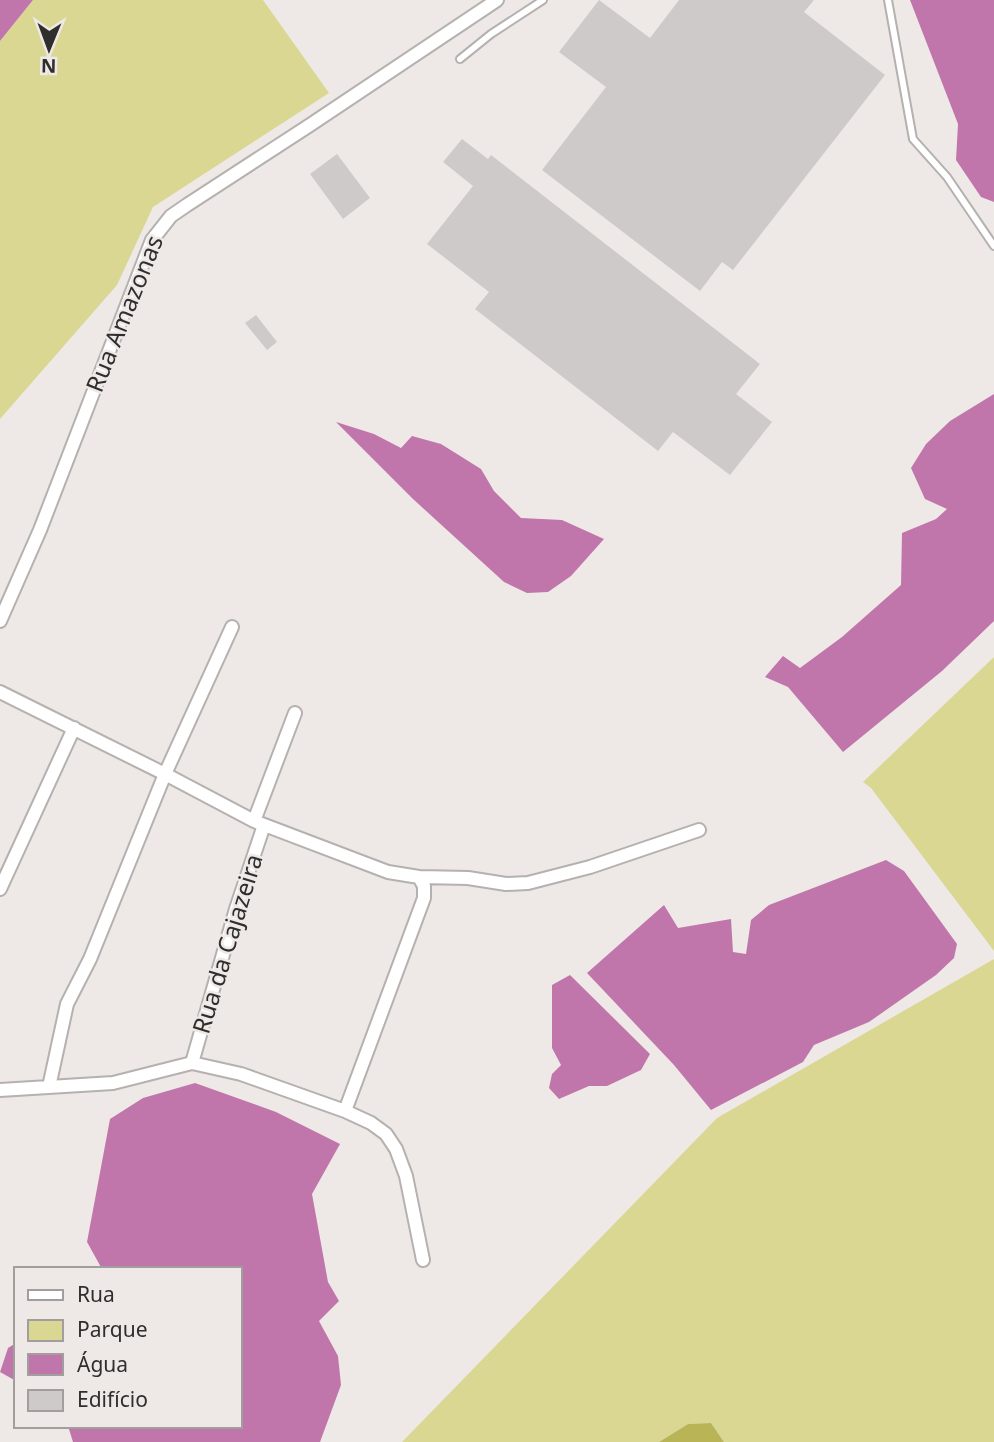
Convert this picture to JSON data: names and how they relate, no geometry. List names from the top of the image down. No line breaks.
{"streets":{"street":["Rua Amazonas","Rua da Cajazeira"]},"legend":["Rua","Parque","Água","Edifício"],"north":"bottom"}
